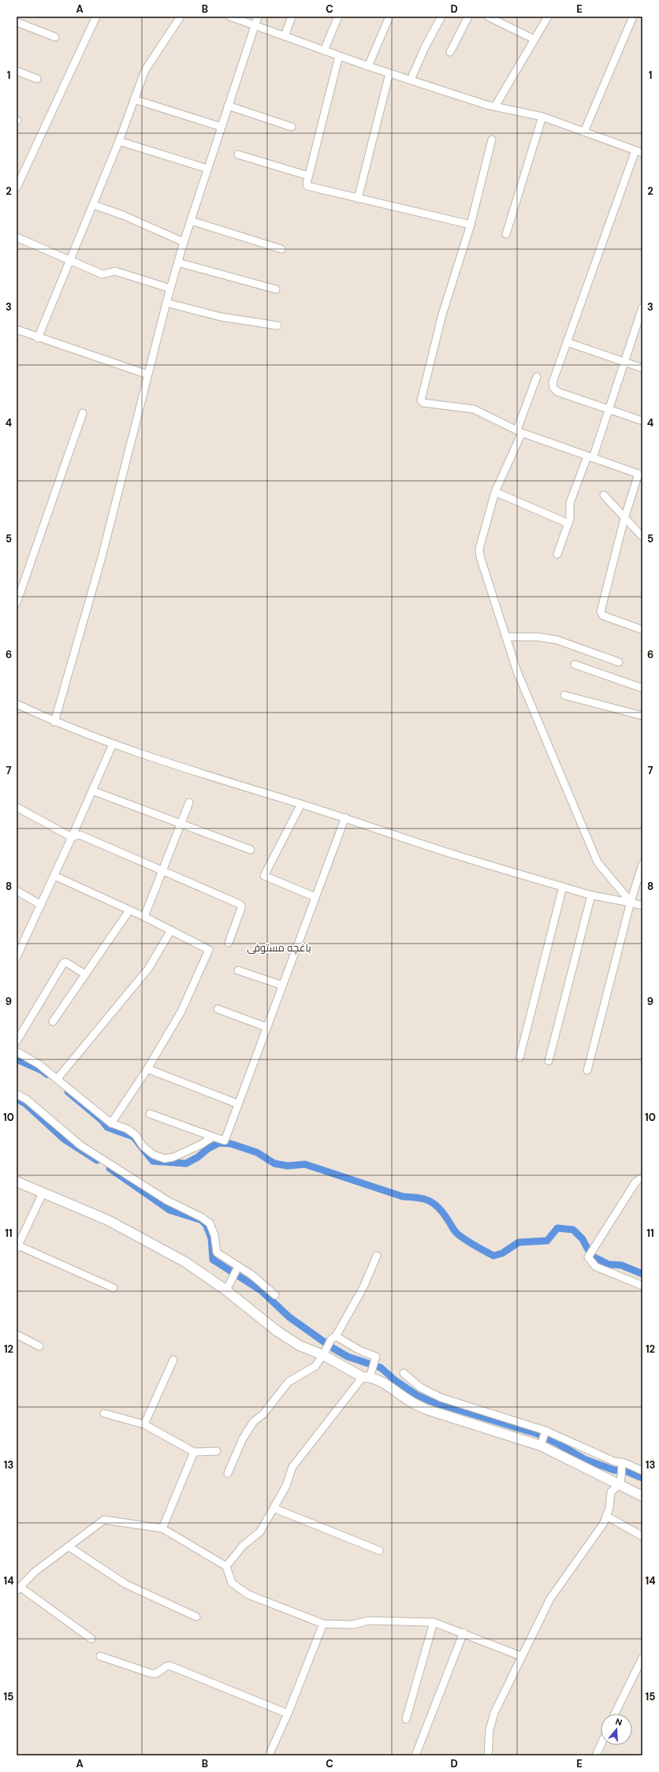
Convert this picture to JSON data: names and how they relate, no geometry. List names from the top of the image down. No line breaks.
{"districts":["باغچه مستوفی"],"north":"top","grid":{"columns":["A","B","C","D","E"],"rows":["1","2","3","4","5","6","7","8","9","10","11","12","13","14","15"]}}
